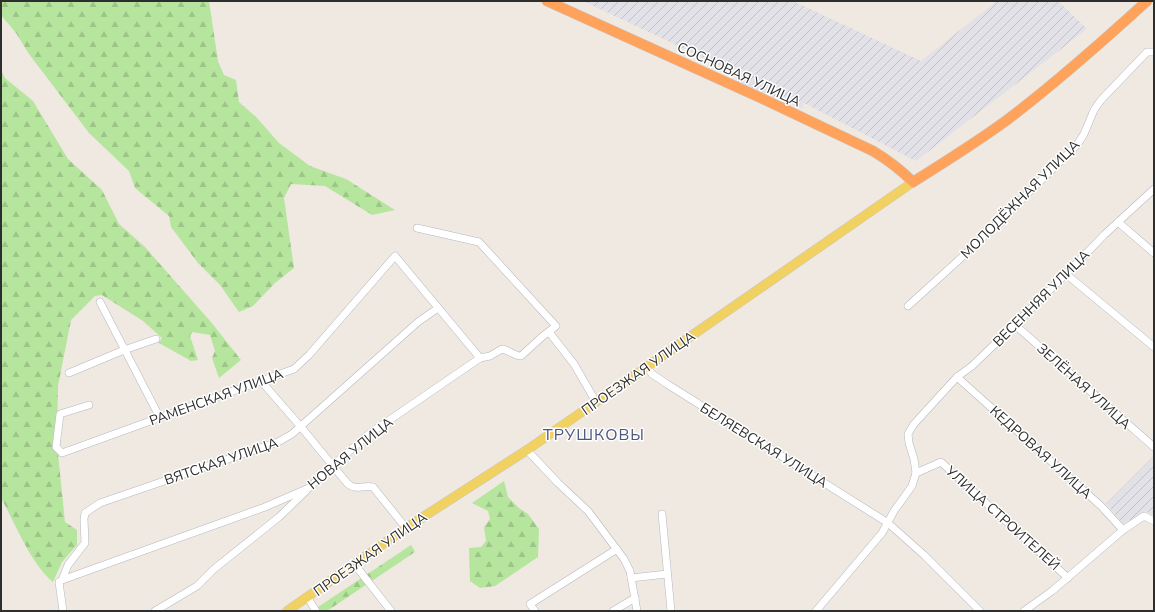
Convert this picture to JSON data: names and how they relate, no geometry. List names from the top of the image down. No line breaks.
{"streets":{"highway":["СОСНОВАЯ УЛИЦА"],"main road":["ПРОЕЗЖАЯ УЛИЦА"],"street":["МОЛОДЁЖНАЯ УЛИЦА","ВЕСЕННЯЯ УЛИЦА","ЗЕЛЁНАЯ УЛИЦА","РАМЕНСКАЯ УЛИЦА","БЕЛЯЕВСКАЯ УЛИЦА","КЕДРОВАЯ УЛИЦА","НОВАЯ УЛИЦА","ВЯТСКАЯ УЛИЦА","УЛИЦА СТРОИТЕЛЕЙ"]},"crossings":[["СОСНОВАЯ УЛИЦА","ПРОЕЗЖАЯ УЛИЦА"],["ВЕСЕННЯЯ УЛИЦА","ЗЕЛЁНАЯ УЛИЦА"],["ВЕСЕННЯЯ УЛИЦА","КЕДРОВАЯ УЛИЦА"],["ВЕСЕННЯЯ УЛИЦА","УЛИЦА СТРОИТЕЛЕЙ"],["ПРОЕЗЖАЯ УЛИЦА","БЕЛЯЕВСКАЯ УЛИЦА"],["РАМЕНСКАЯ УЛИЦА","ВЯТСКАЯ УЛИЦА"],["НОВАЯ УЛИЦА","ВЯТСКАЯ УЛИЦА"]],"districts":["ТРУШКОВЫ"]}
